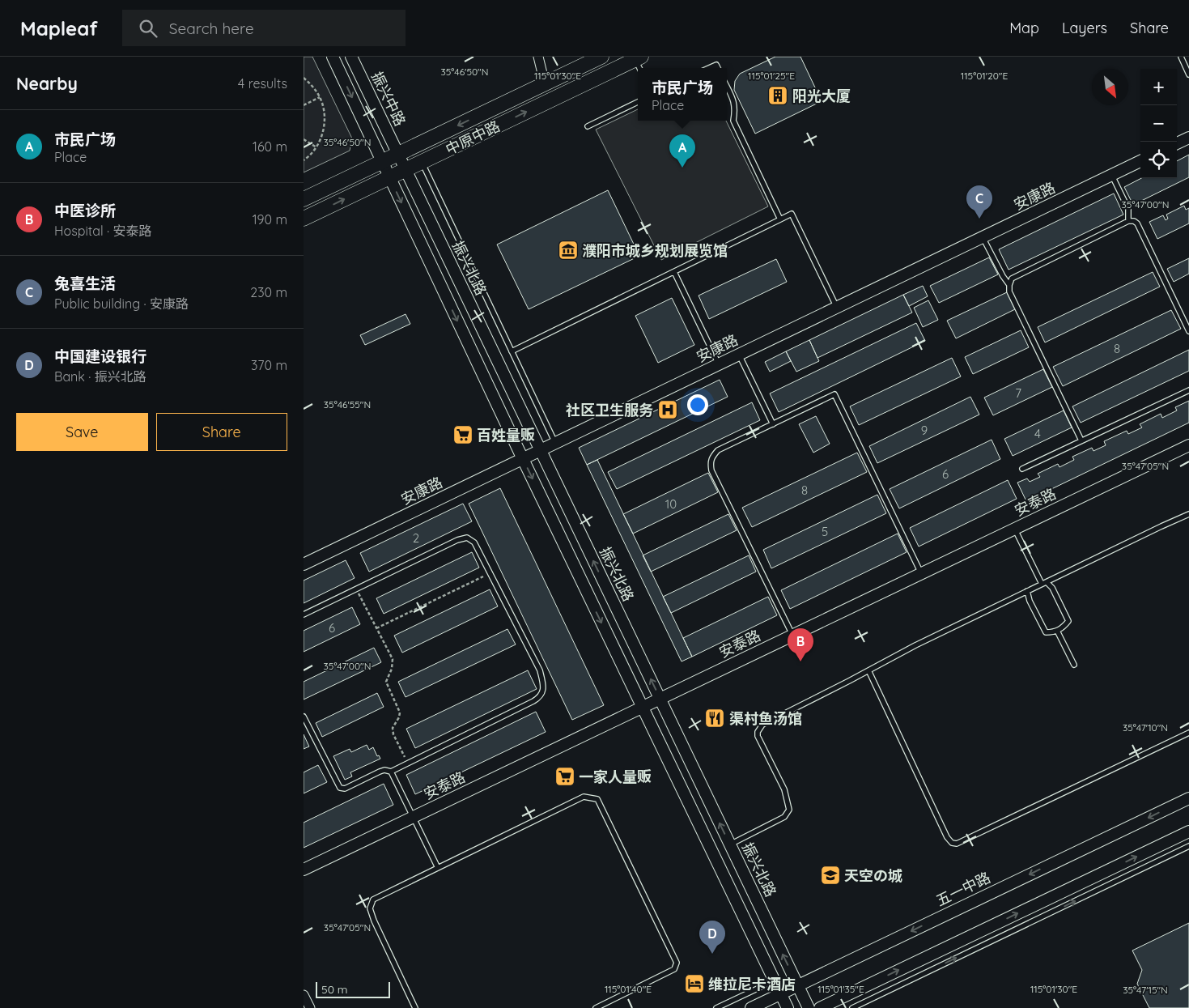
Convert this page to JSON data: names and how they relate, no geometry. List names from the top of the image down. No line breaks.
{"streets":{"main road":["中原中路"],"street":["振兴中路","安康路","振兴北路","安泰路","五一中路"]},"crossings":[["振兴中路","中原中路"],["振兴中路","振兴北路"],["中原中路","振兴北路"],["安康路","振兴北路"],["振兴北路","安泰路"],["振兴北路","五一中路"]],"places":{"building":["阳光大厦"],"museum":["濮阳市城乡规划展览馆"],"hospital":["社区卫生服务"],"supermarket":["百姓量贩","一家人量贩"],"restaurant":["渠村鱼汤馆"],"school or university":["天空の城"],"hotel":["维拉尼卡酒店"]},"house_numbers":["8","7","9","4","6","8","10","5","2","6"],"scale_bar":"50 m","north":"bottom right","page":{"header":"Mapleaf","search":"Search here","nav":["Map","Layers","Share"],"heading":["Nearby","4 results"],"popup":["市民广场","Place"],"map_buttons":["+","−"],"list":[{"mark":"A","name":"市民广场","note":"Place","value":"160 m"},{"mark":"B","name":"中医诊所","note":"Hospital · 安泰路","value":"190 m"},{"mark":"C","name":"兔喜生活","note":"Public building · 安康路","value":"230 m"},{"mark":"D","name":"中国建设银行","note":"Bank · 振兴北路","value":"370 m"}],"pins":["A","C","B","D"],"buttons":["Save","Share"],"scale":"50 m"},"coordinates":["35°46'50\"N","115°01'25\"E","115°01'20\"E","115°01'30\"E","35°47'00\"N","35°46'55\"N","35°47'05\"N","35°47'10\"N","115°01'40\"E","115°01'35\"E","35°47'15\"N"]}
